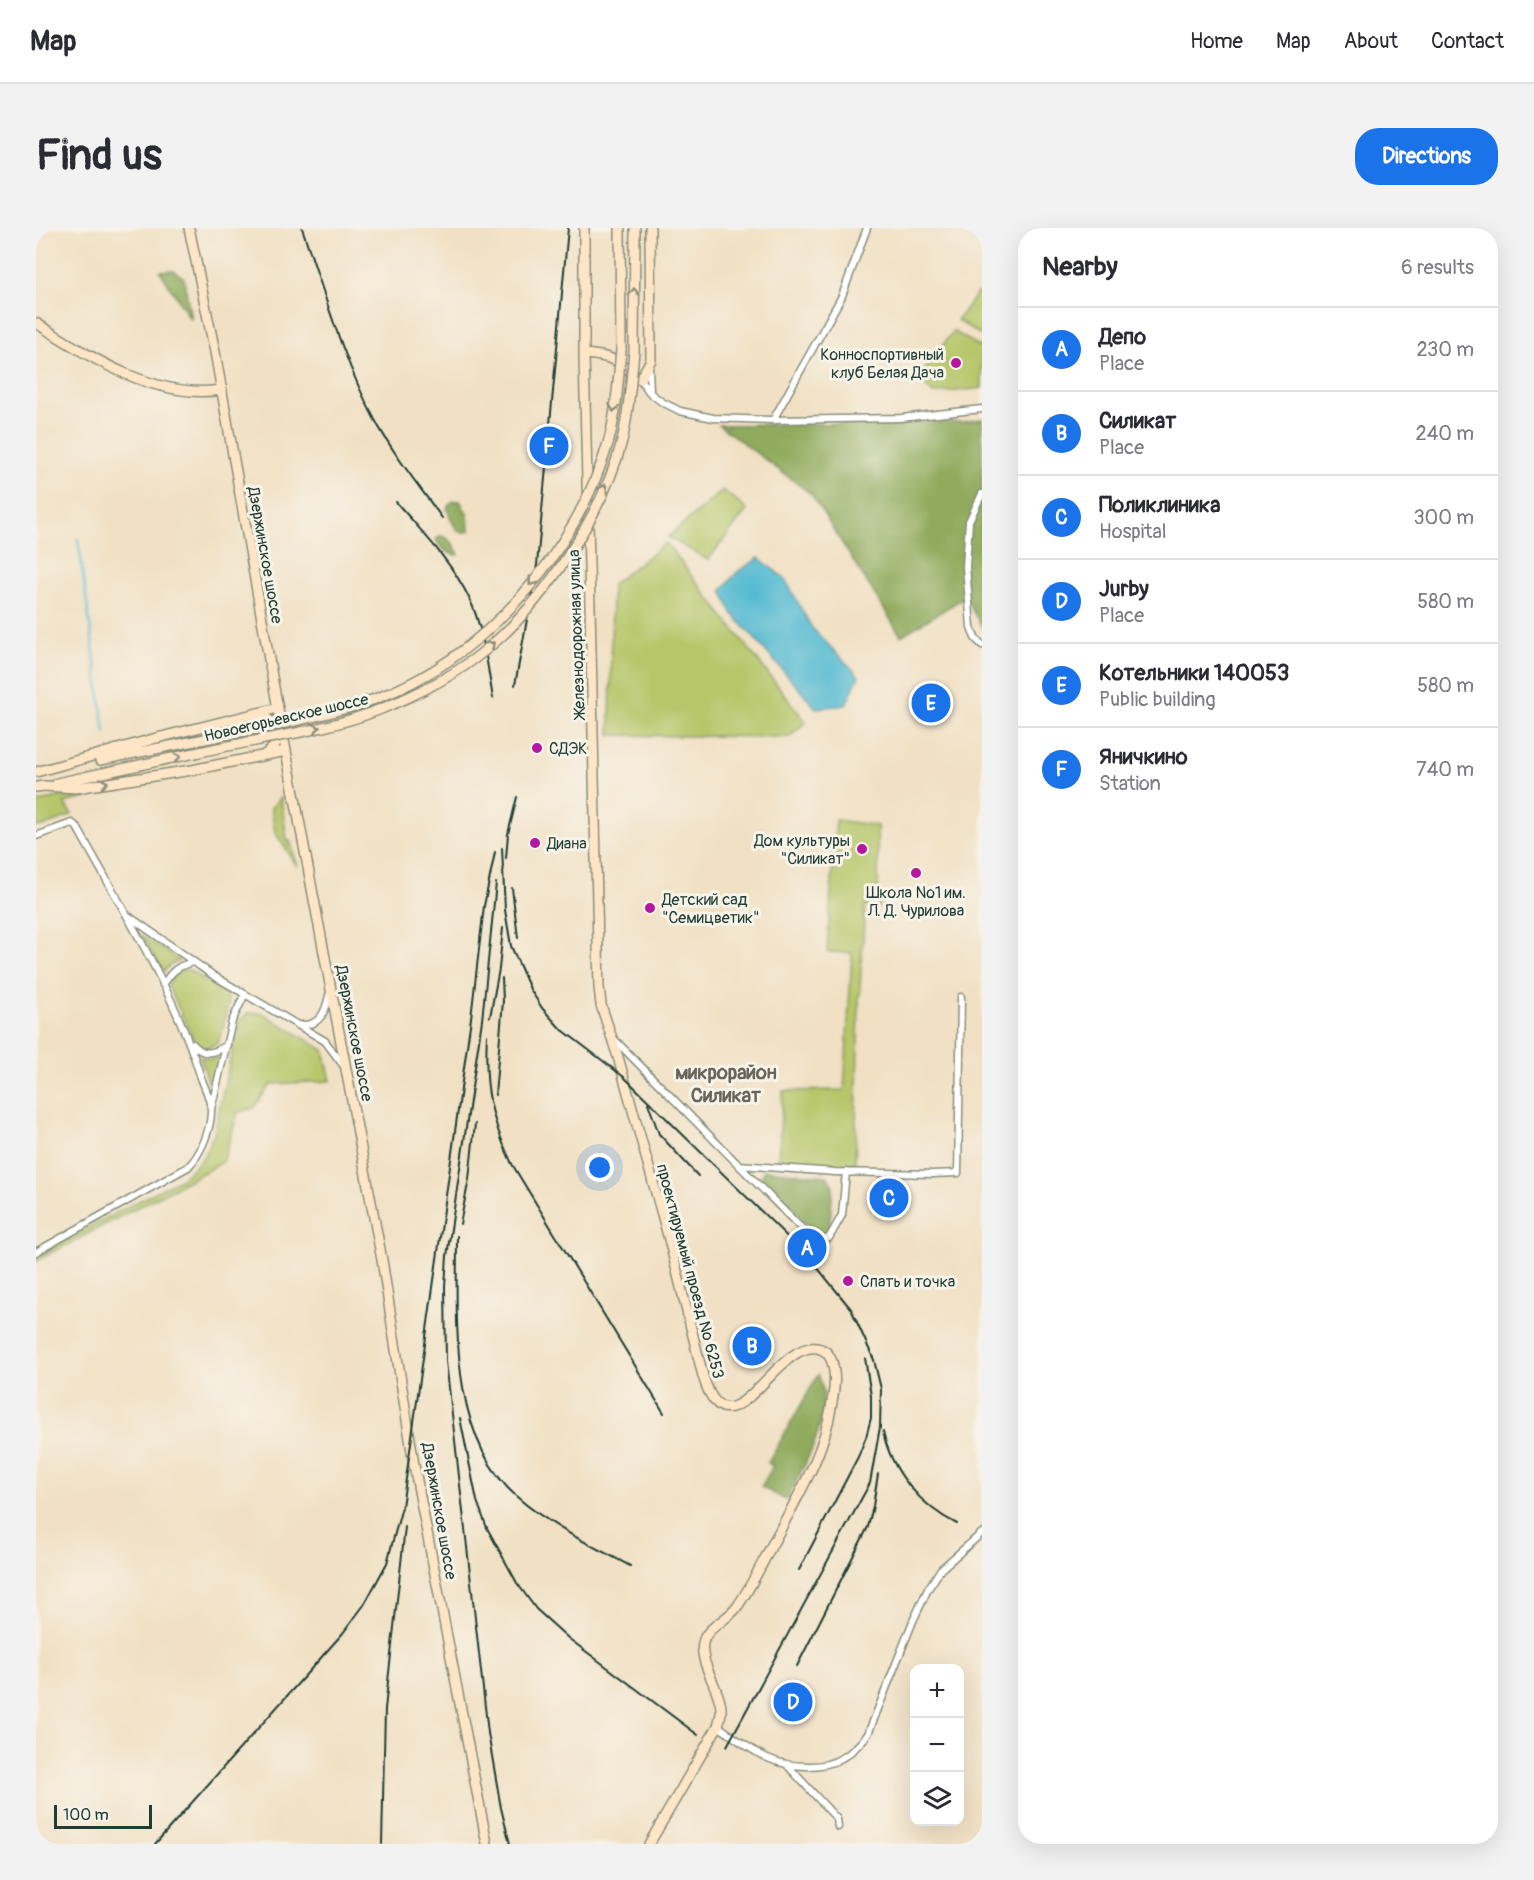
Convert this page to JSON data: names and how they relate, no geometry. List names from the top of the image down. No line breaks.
{"streets":{"main road":["Дзержинское шоссе","Железнодорожная улица","Новоегорьевское шоссе","проектируемый проезд № 6253"]},"crossings":[["Железнодорожная улица","проектируемый проезд № 6253"]],"districts":["микрорайон Силикат"],"places":["Конноспортивный клуб Белая Дача","СДЭК","Диана","Дом культуры \"Силикат\"","Школа №1 им. Л. Д. Чурилова","Детский сад \"Семицветик\"","Спать и точка"],"scale_bar":"100 m","page":{"header":"Map","nav":["Home","Map","About","Contact"],"buttons":"Directions","title":"Find us","heading":["Nearby","6 results"],"list":[{"mark":"A","name":"Депо","note":"Place","value":"230 m"},{"mark":"B","name":"Силикат","note":"Place","value":"240 m"},{"mark":"C","name":"Поликлиника","note":"Hospital","value":"300 m"},{"mark":"D","name":"Jurby","note":"Place","value":"580 m"},{"mark":"E","name":"Котельники 140053","note":"Public building","value":"580 m"},{"mark":"F","name":"Яничкино","note":"Station","value":"740 m"}],"pins":["F","E","C","A","B","D"],"map_buttons":["+","−"],"scale":"100 m"}}
